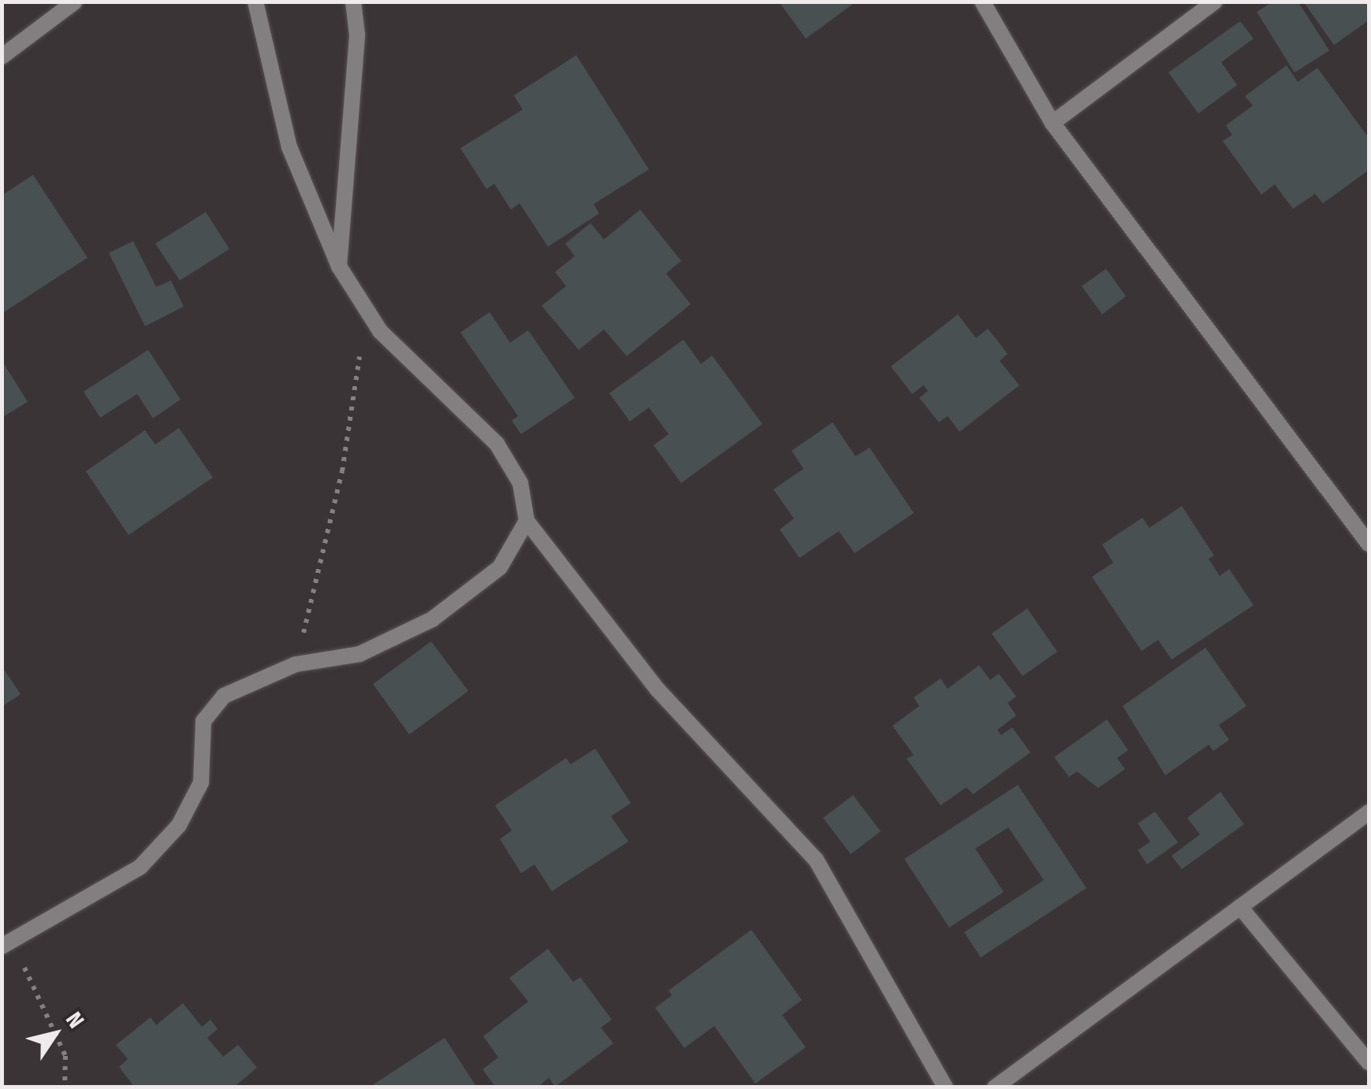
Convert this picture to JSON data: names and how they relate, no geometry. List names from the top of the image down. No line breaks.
{"north":"top right"}
